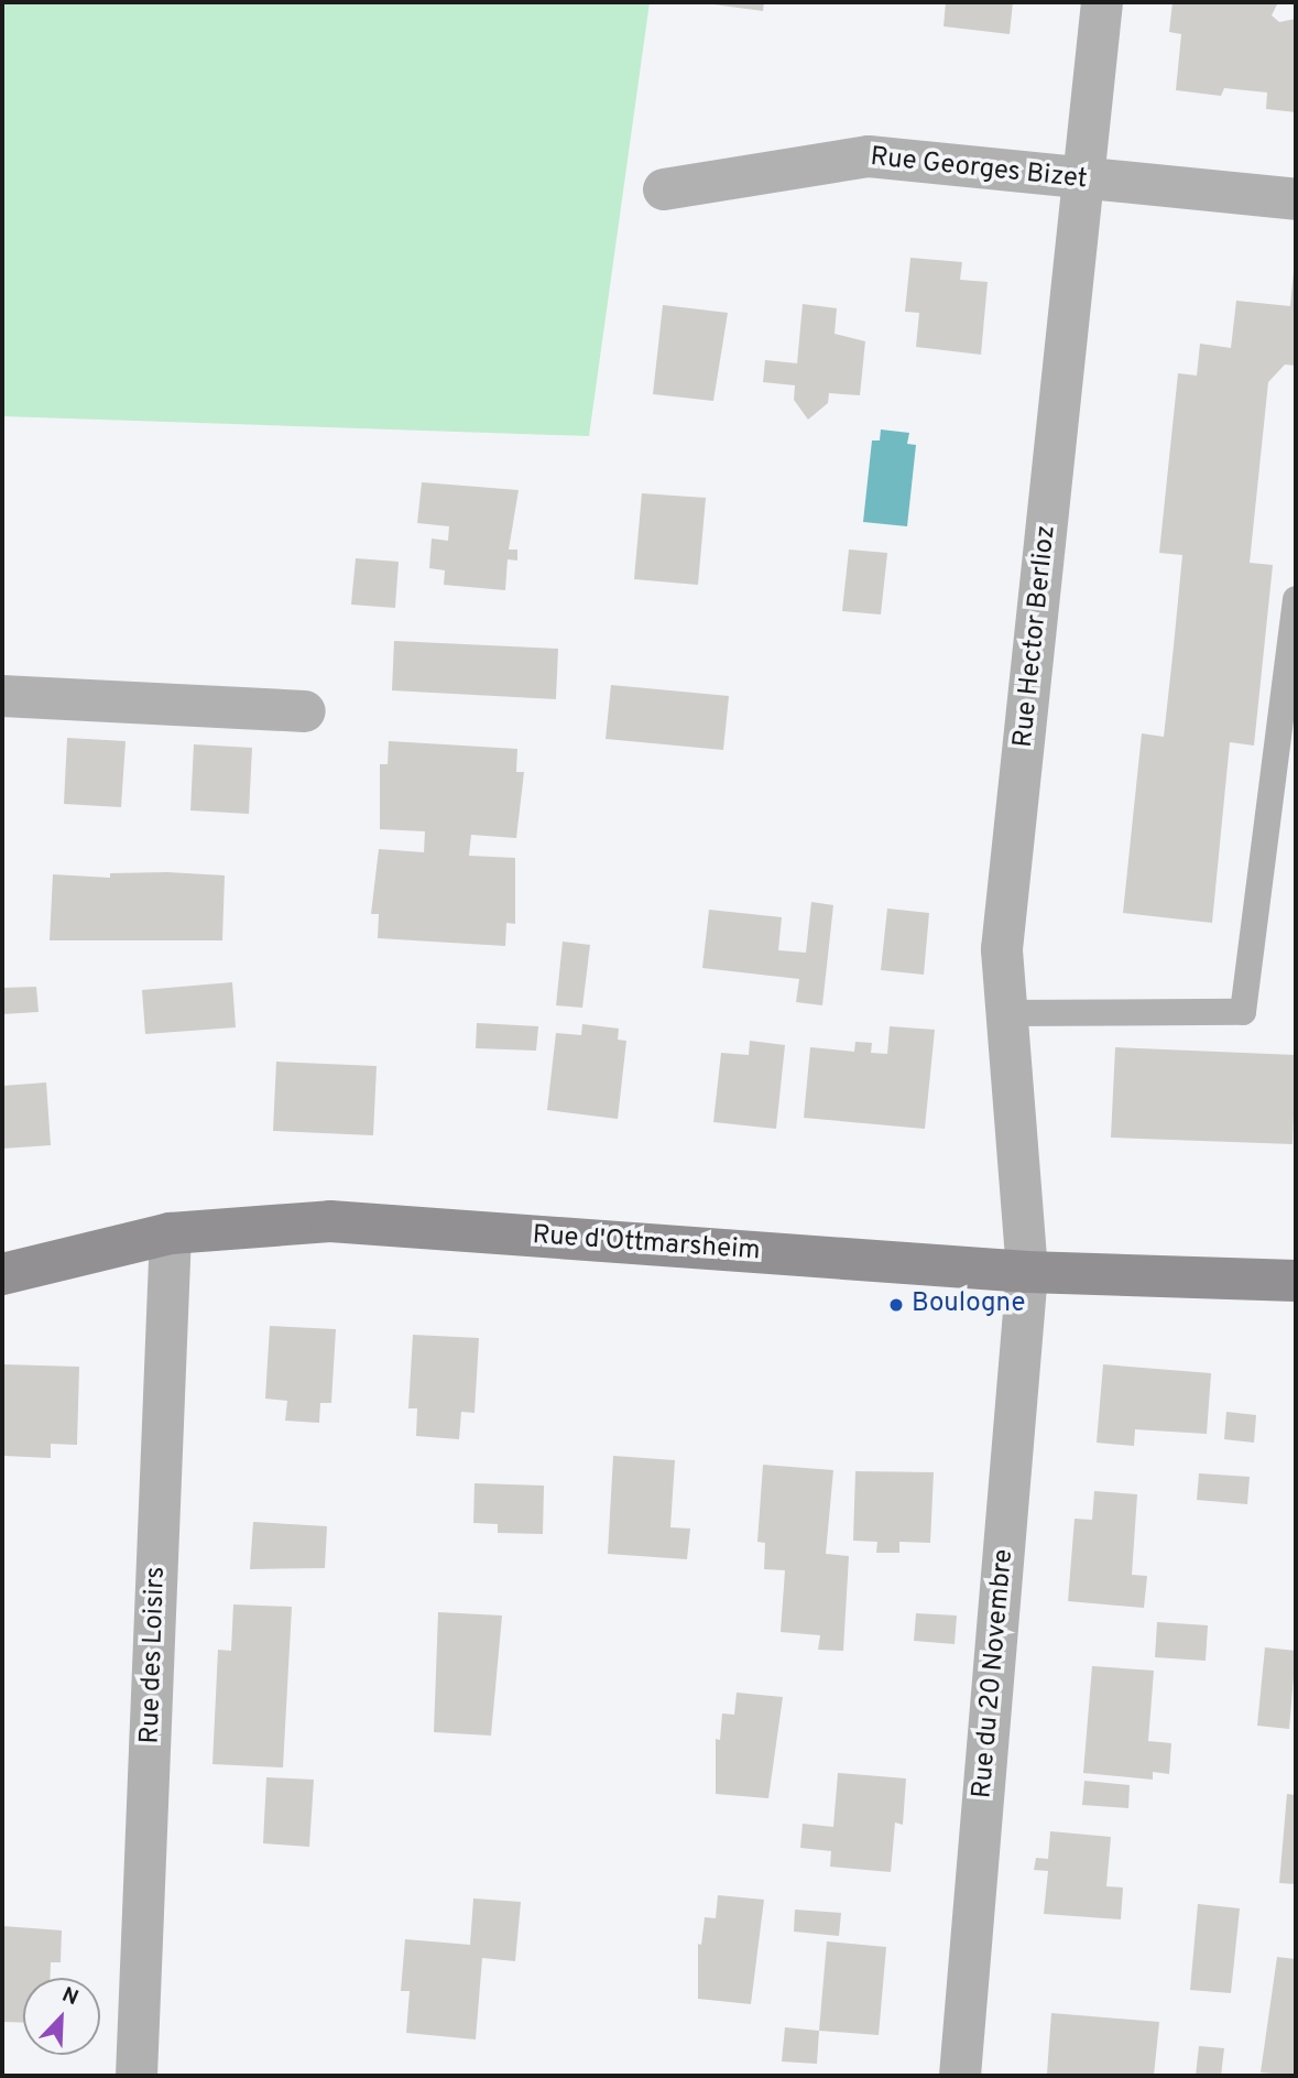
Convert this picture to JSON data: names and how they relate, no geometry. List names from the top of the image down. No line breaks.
{"streets":{"main road":["Rue d'Ottmarsheim"],"street":["Rue Georges Bizet","Rue Hector Berlioz","Rue des Loisirs","Rue du 20 Novembre"]},"crossings":[["Rue Georges Bizet","Rue Hector Berlioz"],["Rue Hector Berlioz","Rue d'Ottmarsheim"],["Rue Hector Berlioz","Rue du 20 Novembre"],["Rue d'Ottmarsheim","Rue des Loisirs"],["Rue d'Ottmarsheim","Rue du 20 Novembre"]],"places":["Boulogne"],"north":"top right"}
